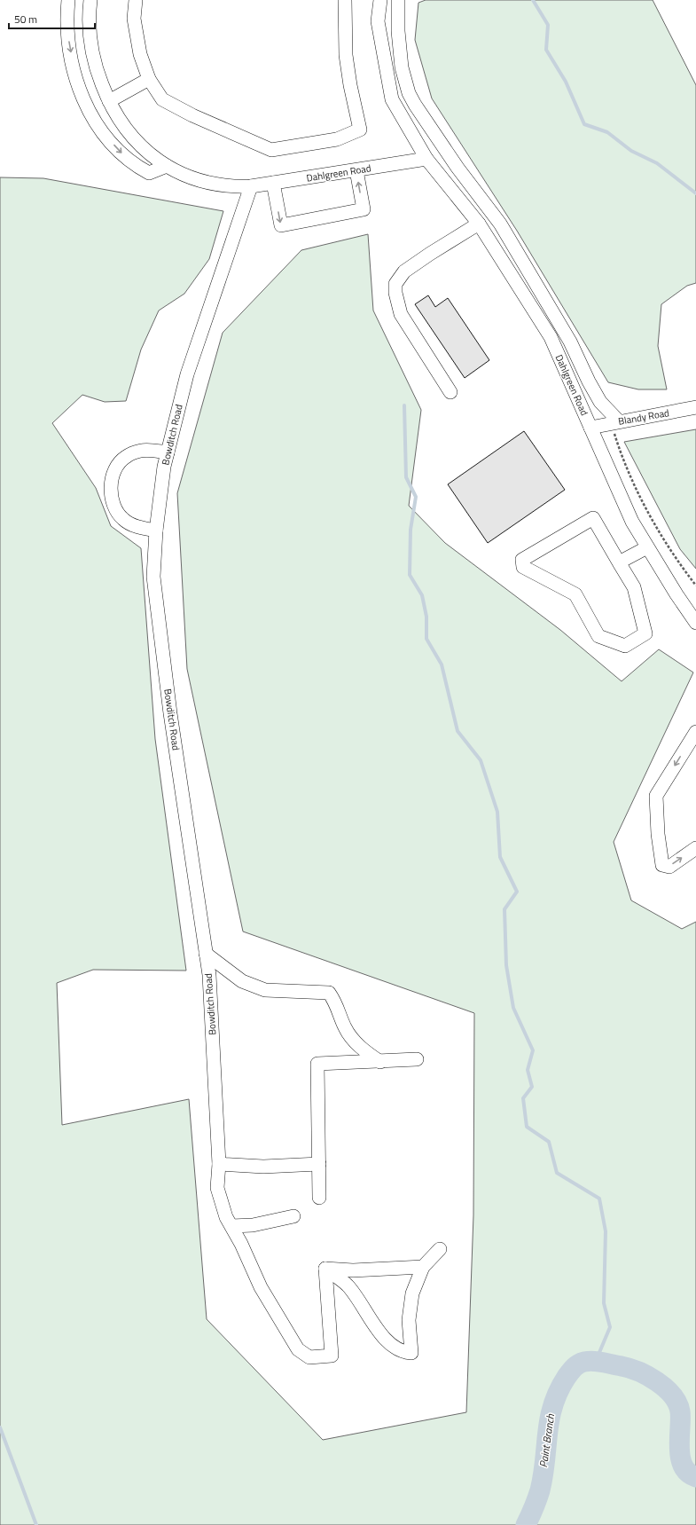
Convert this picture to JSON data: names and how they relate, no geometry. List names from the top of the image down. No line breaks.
{"streets":{"street":["Dahlgreen Road","Blandy Road","Bowditch Road"]},"crossings":[["Dahlgreen Road","Blandy Road"],["Dahlgreen Road","Bowditch Road"]],"water":["Paint Branch"],"scale_bar":"50 m"}
